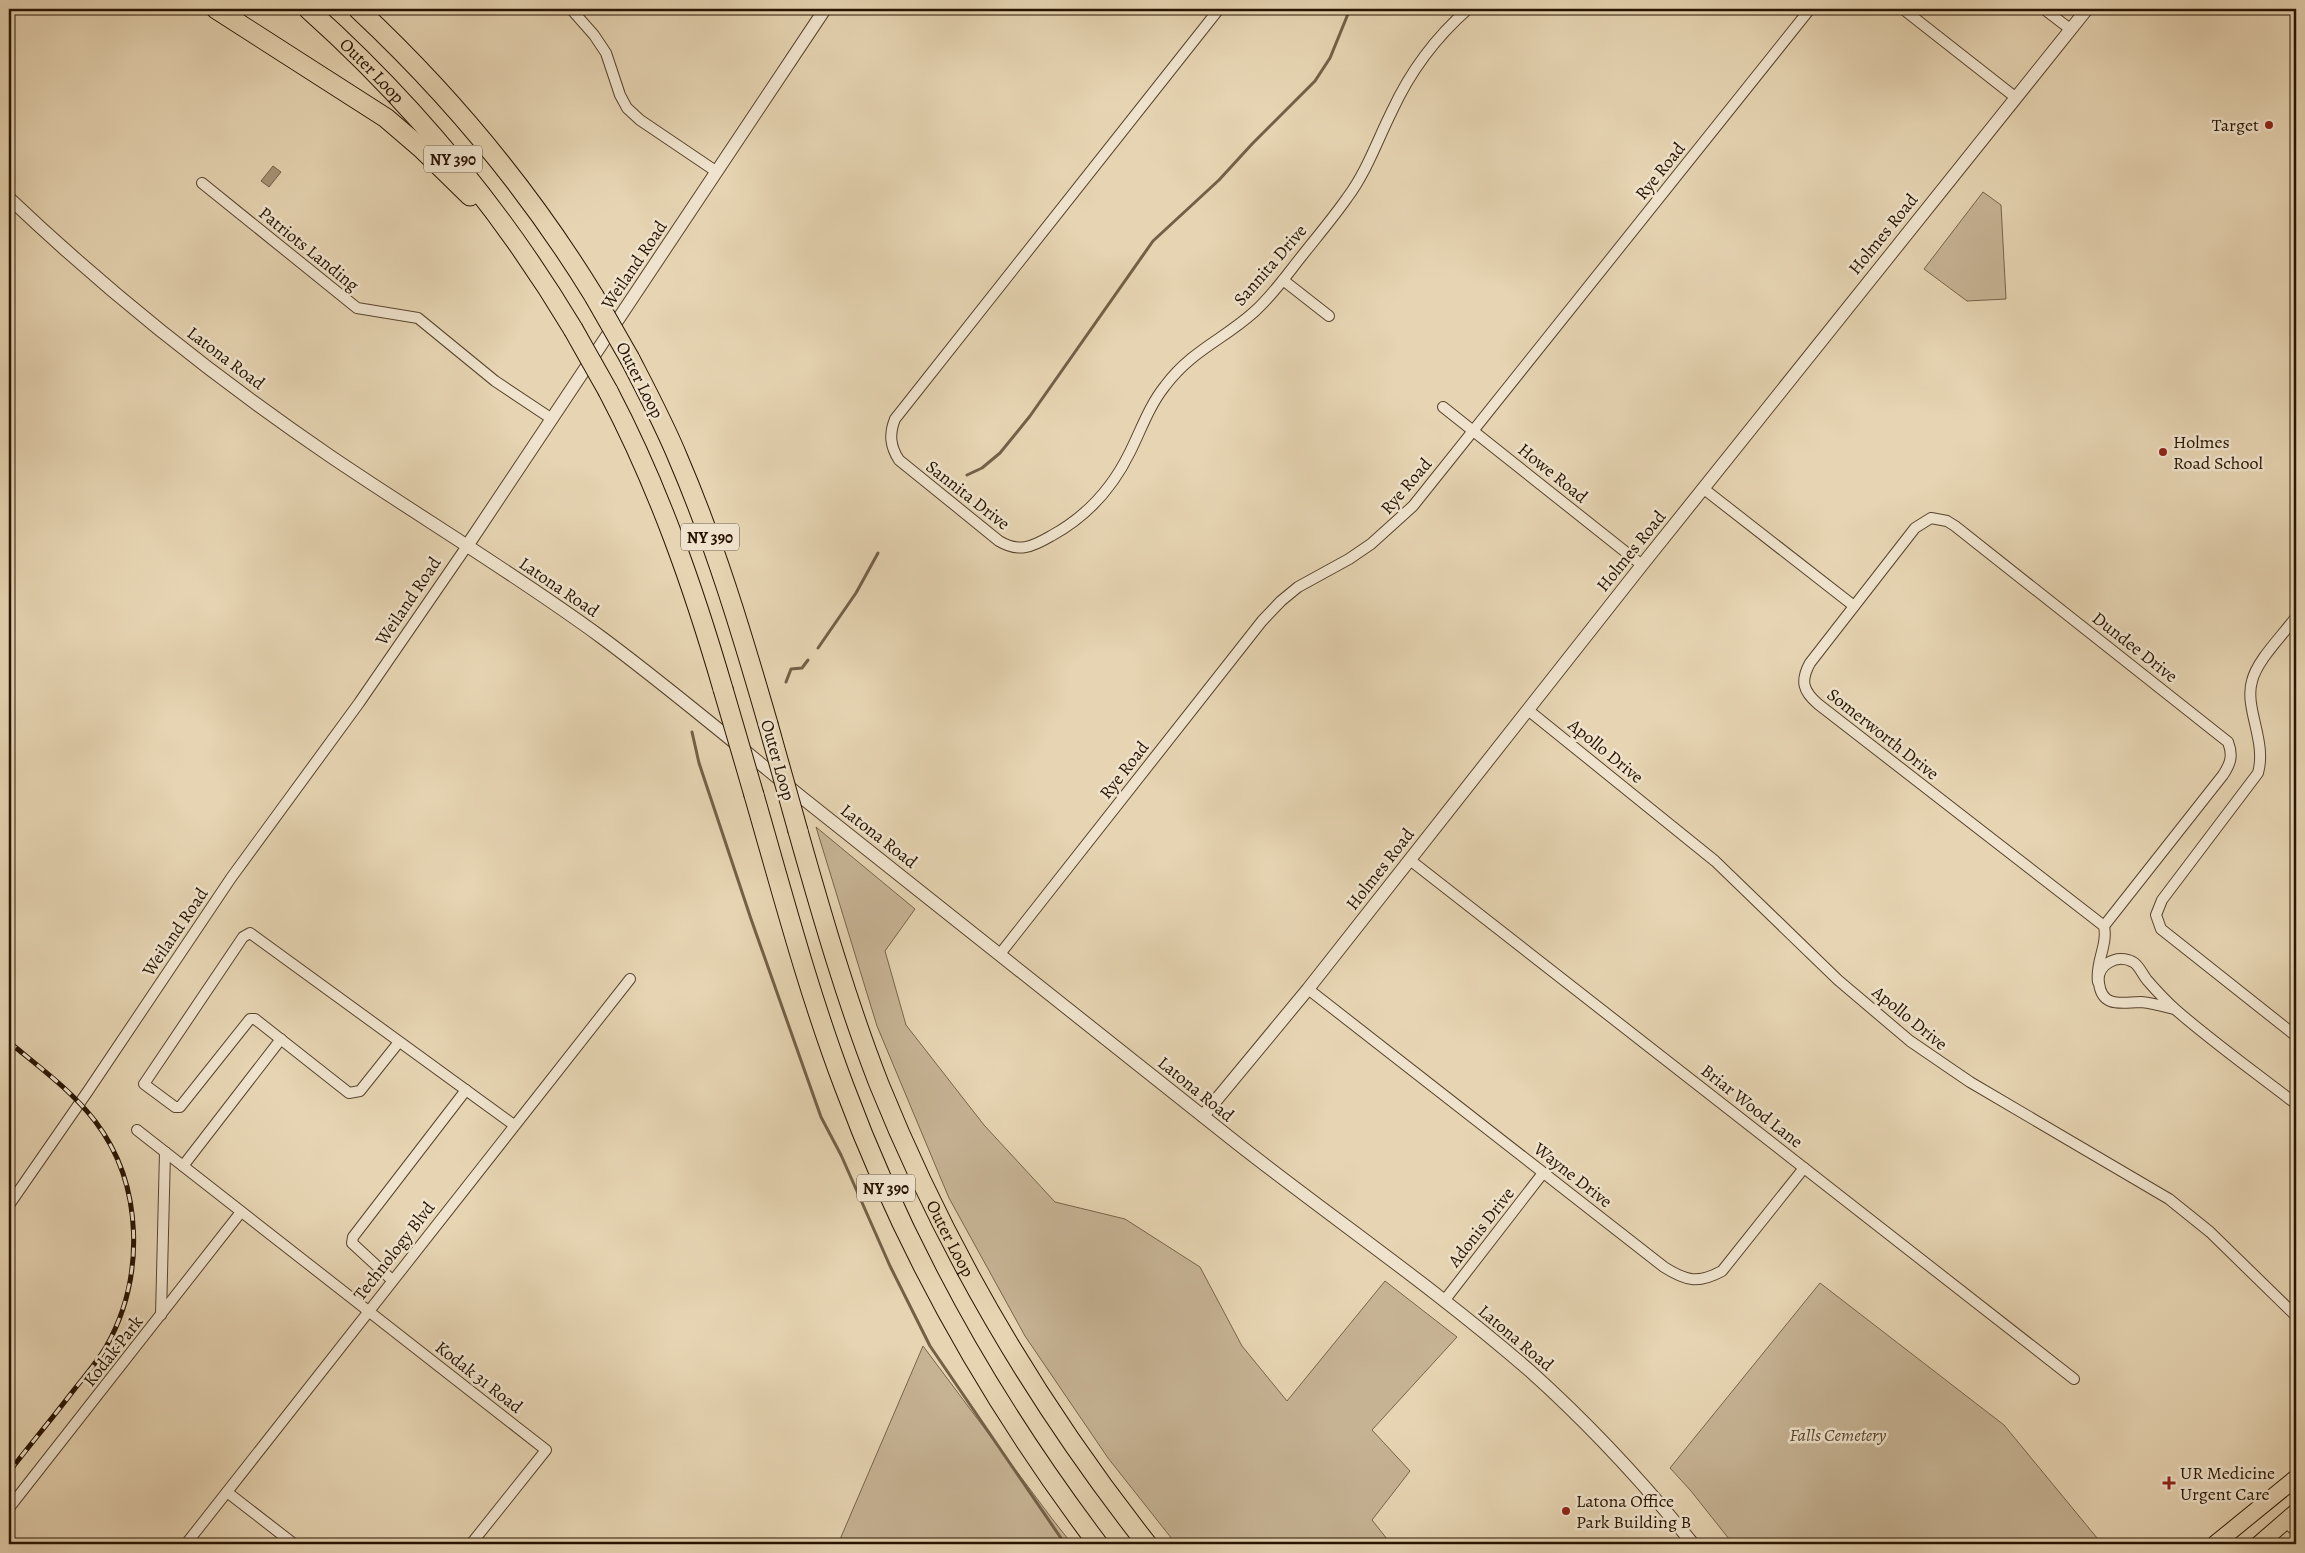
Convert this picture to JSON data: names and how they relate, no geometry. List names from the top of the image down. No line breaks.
{"streets":{"highway":["Outer Loop","NY 390"],"street":["Rye Road","Holmes Road","Patriots Landing","Weiland Road","Sannita Drive","Latona Road","Howe Road","Dundee Drive","Somerworth Drive","Apollo Drive","Briar Wood Lane","Wayne Drive","Adonis Drive","Technology Blvd","Kodak Park","Kodak 31 Road"]},"crossings":[["Rye Road","Latona Road"],["Rye Road","Howe Road"],["Holmes Road","Latona Road"],["Holmes Road","Howe Road"],["Holmes Road","Apollo Drive"],["Holmes Road","Briar Wood Lane"],["Holmes Road","Wayne Drive"],["Patriots Landing","Weiland Road"],["Weiland Road","Latona Road"],["Latona Road","Adonis Drive"],["Dundee Drive","Somerworth Drive"],["Briar Wood Lane","Wayne Drive"],["Wayne Drive","Adonis Drive"],["Technology Blvd","Kodak 31 Road"],["Kodak Park","Kodak 31 Road"]],"parks":["Falls Cemetery"],"places":{"other":["Target","Holmes Road School","Latona Office Park Building B"],"health":["UR Medicine Urgent Care"]}}
